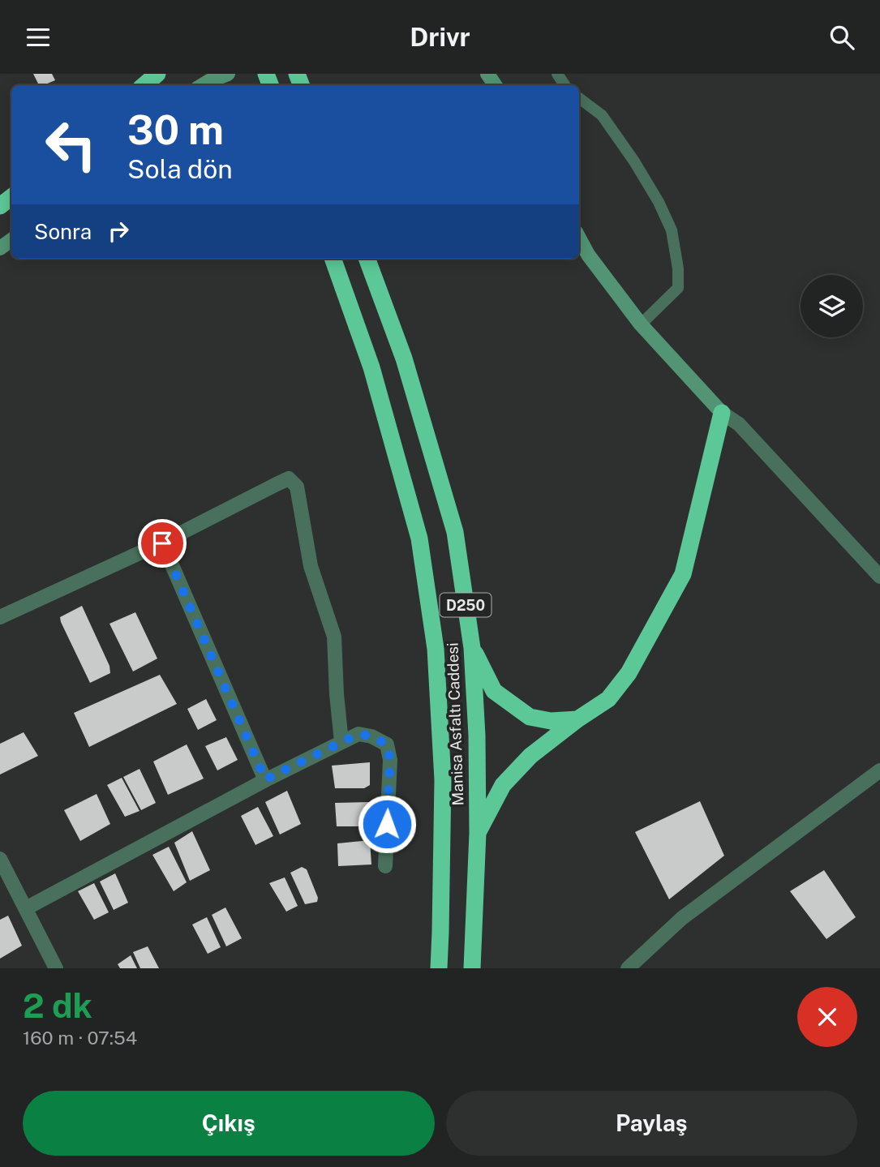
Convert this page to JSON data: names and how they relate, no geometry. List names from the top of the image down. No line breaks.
{"streets":{"highway":["D250","Manisa Asfaltı Caddesi"]},"page":{"header":"Drivr","turn":["30 m","Sola dön"],"then":"Sonra","heading":["2 dk","160 m · 07:54"],"buttons":["Çıkış","Paylaş"]}}
